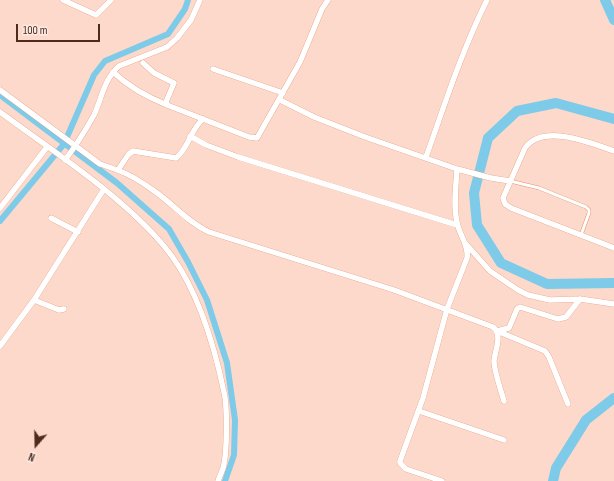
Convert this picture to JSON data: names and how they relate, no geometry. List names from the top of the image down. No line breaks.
{"scale_bar":"100 m","north":"bottom"}
